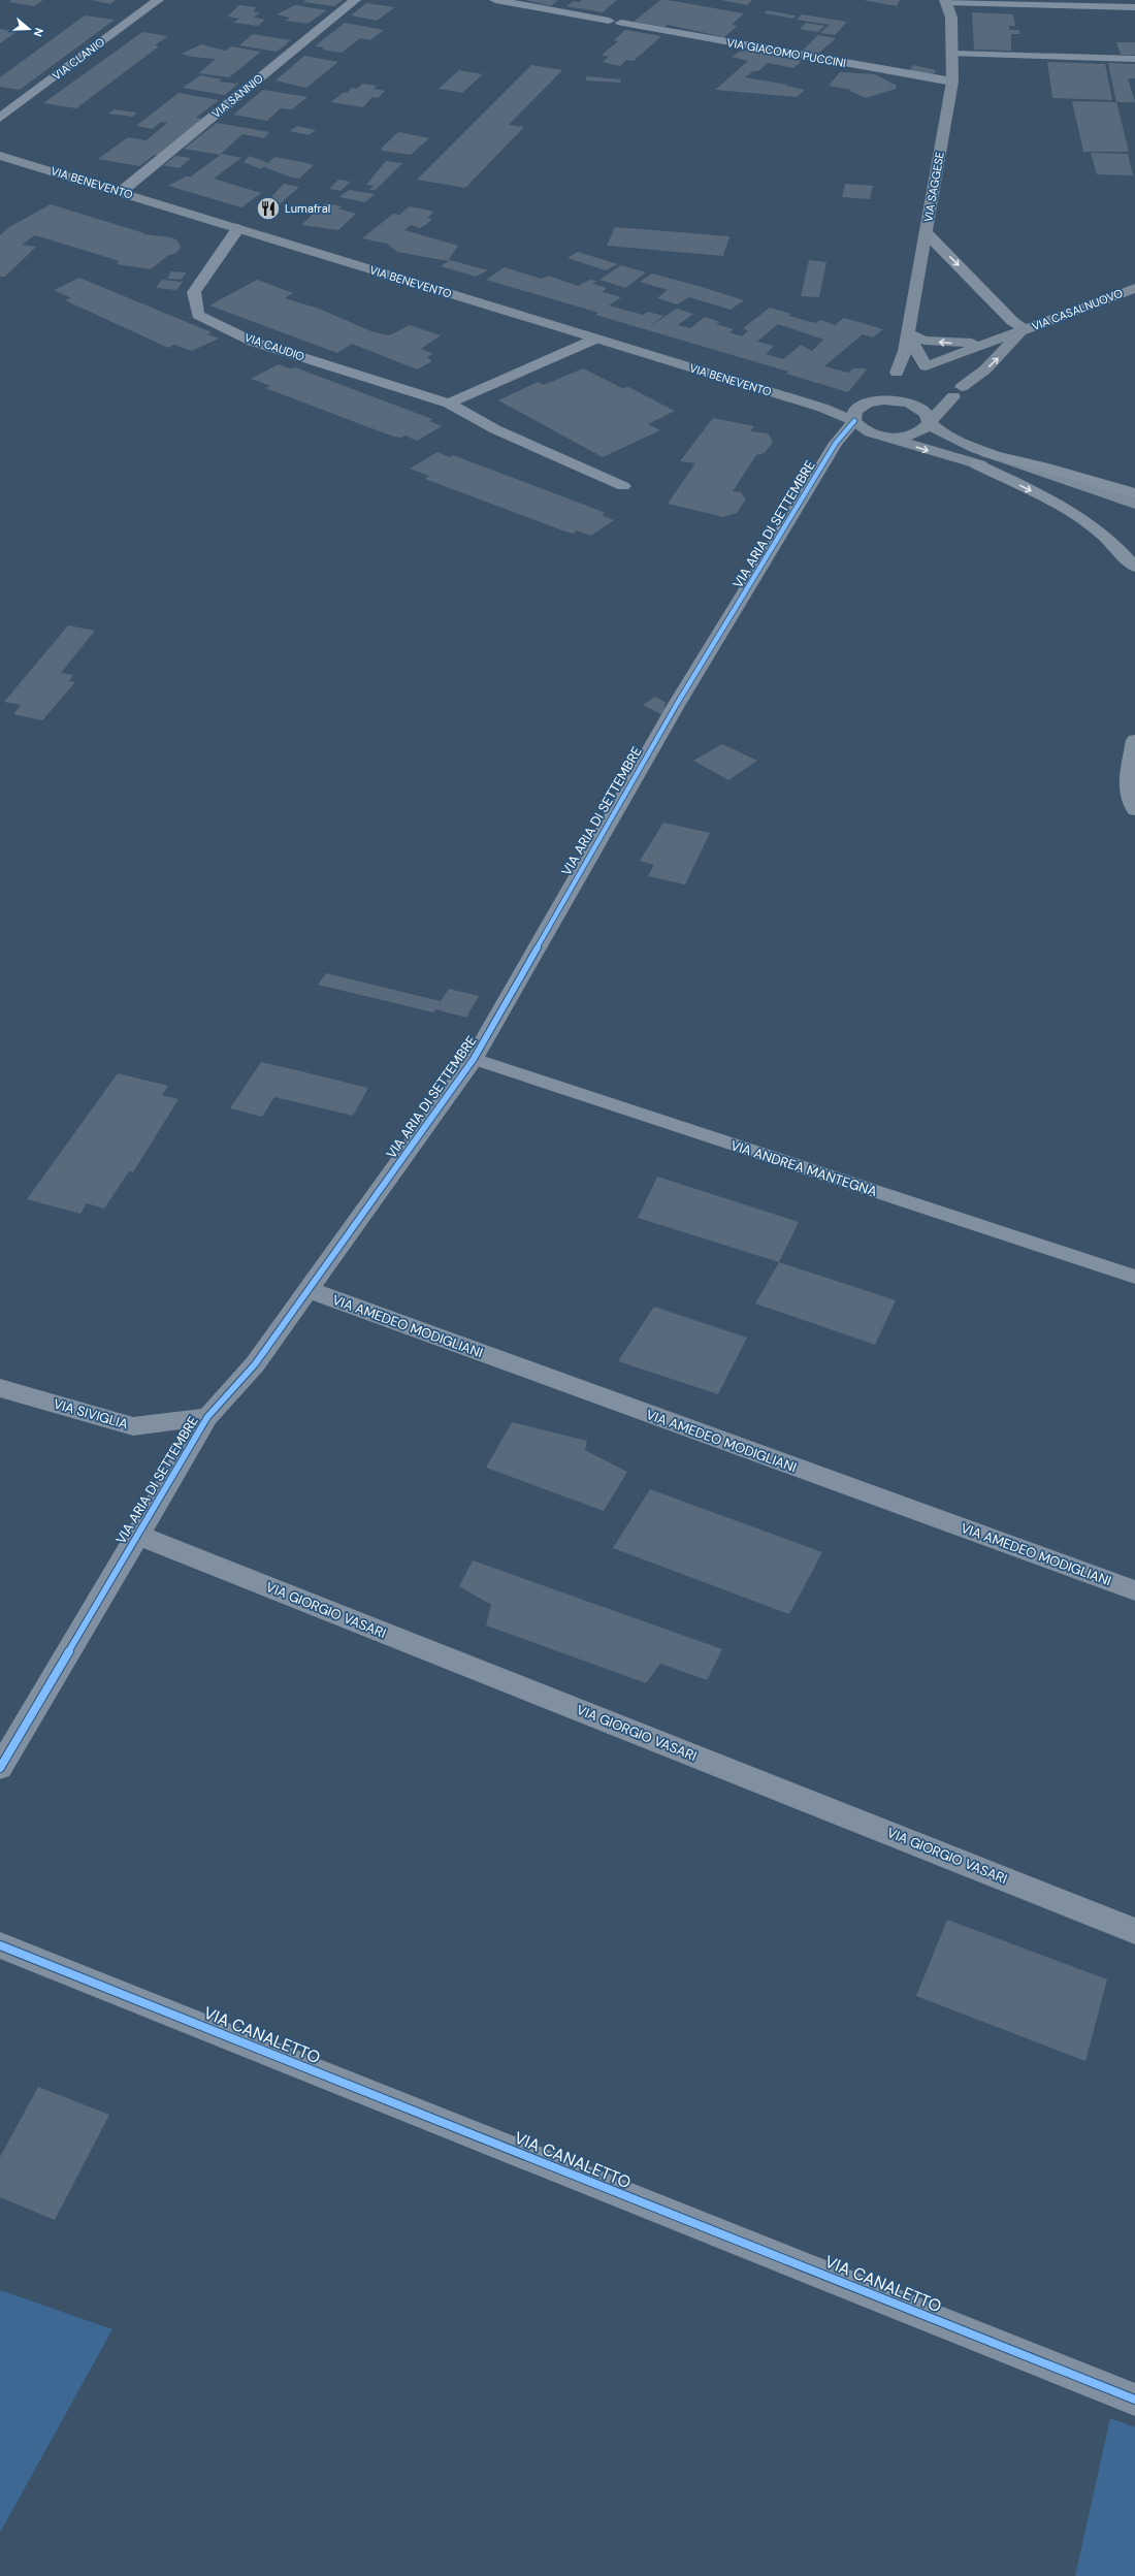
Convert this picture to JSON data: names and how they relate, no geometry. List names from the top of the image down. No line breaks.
{"streets":{"main road":["VIA BENEVENTO","VIA SAGGESE","VIA CASALNUOVO"],"street":["VIA GIACOMO PUCCINI","VIA CLANIO","VIA SANNIO","VIA CAUDIO","VIA ARIA DI SETTEMBRE","VIA AMEDEO MODIGLIANI","VIA SIVIGLIA","VIA GIORGIO VASARI","VIA CANALETTO"],"lane":["VIA ANDREA MANTEGNA"]},"crossings":[["VIA GIACOMO PUCCINI","VIA SAGGESE"],["VIA SANNIO","VIA BENEVENTO"],["VIA BENEVENTO","VIA CAUDIO"],["VIA BENEVENTO","VIA ARIA DI SETTEMBRE"],["VIA ARIA DI SETTEMBRE","VIA ANDREA MANTEGNA"],["VIA ARIA DI SETTEMBRE","VIA AMEDEO MODIGLIANI"],["VIA ARIA DI SETTEMBRE","VIA SIVIGLIA"],["VIA ARIA DI SETTEMBRE","VIA GIORGIO VASARI"]],"places":{"restaurant":["Lumafral"]},"north":"right"}
